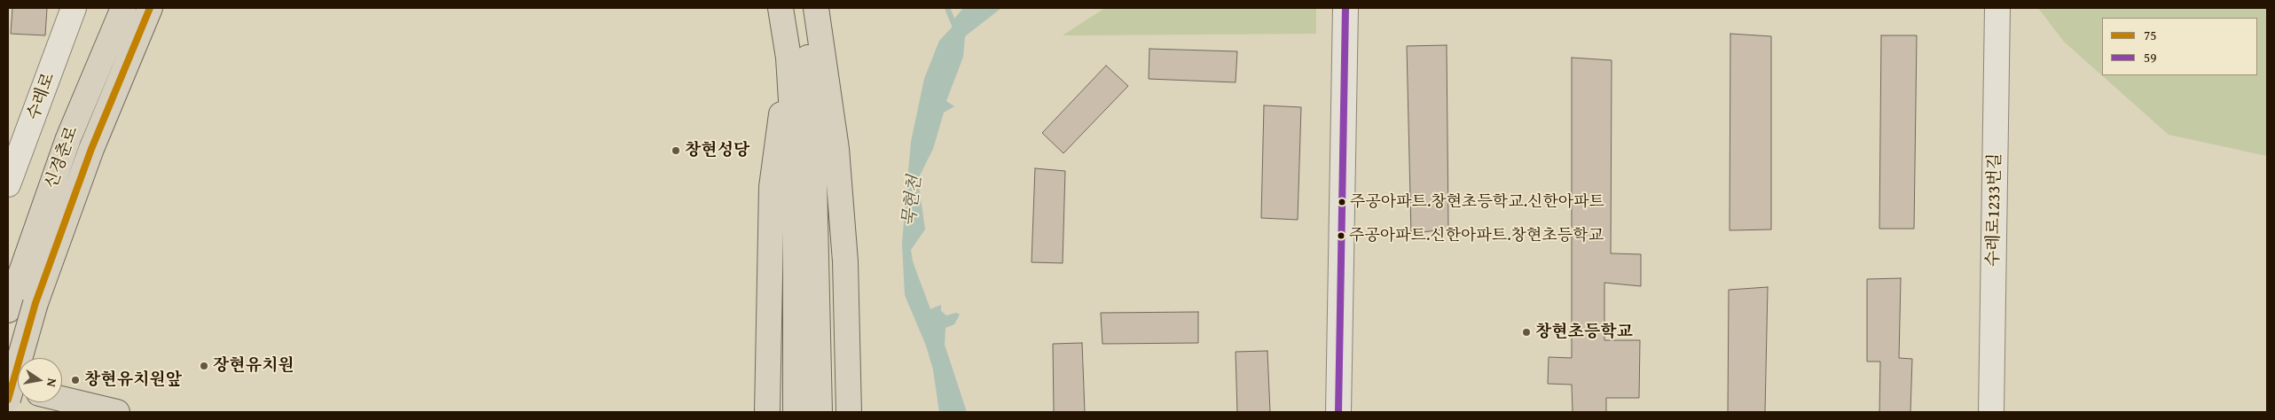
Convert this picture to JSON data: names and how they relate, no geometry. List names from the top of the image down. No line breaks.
{"streets":{"main road":["신경춘로"],"street":["수레로","수레로1233번길"]},"water":["묵현천"],"places":["창현성당","주공아파트.창현초등학교.신한아파트","주공아파트.신한아파트.창현초등학교","창현초등학교","장현유치원","창현유치원앞"],"lines":["transit line 75","transit line 59"],"legend":["75","59"],"north":"right"}
